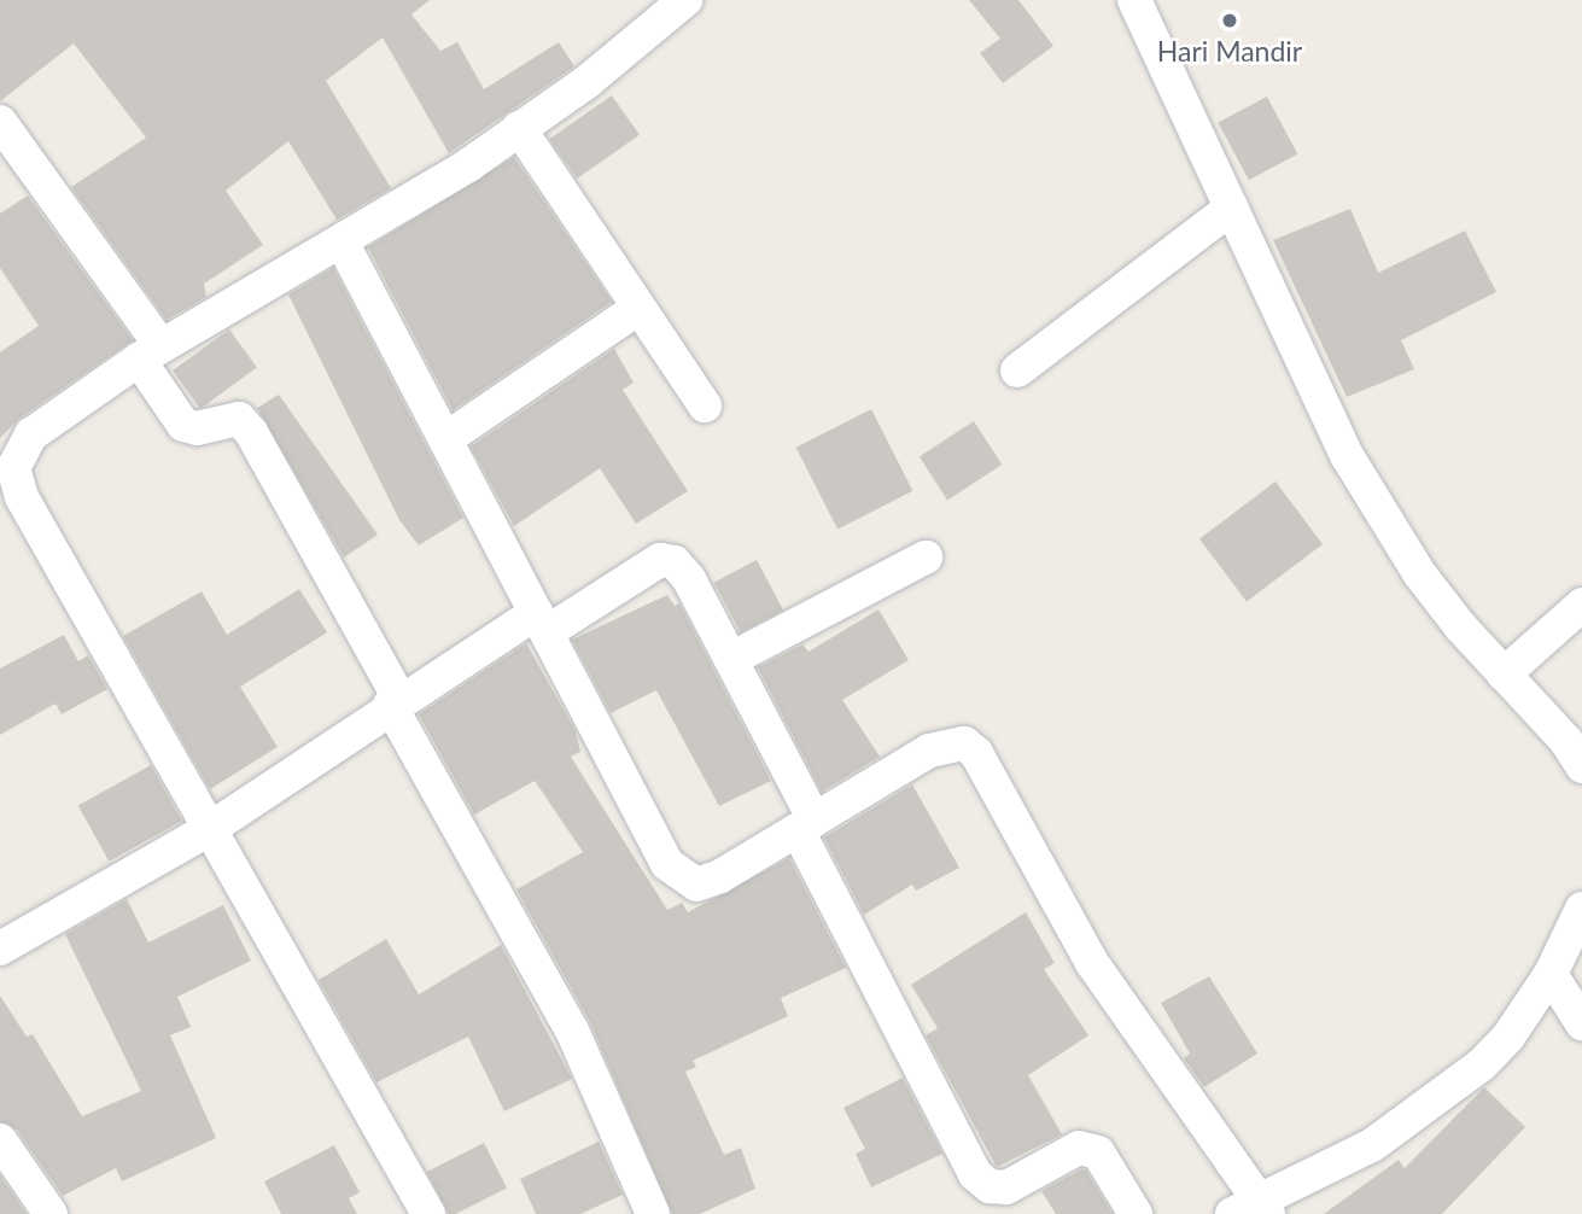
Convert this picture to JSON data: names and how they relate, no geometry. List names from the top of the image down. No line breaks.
{"places":["Hari Mandir"]}
